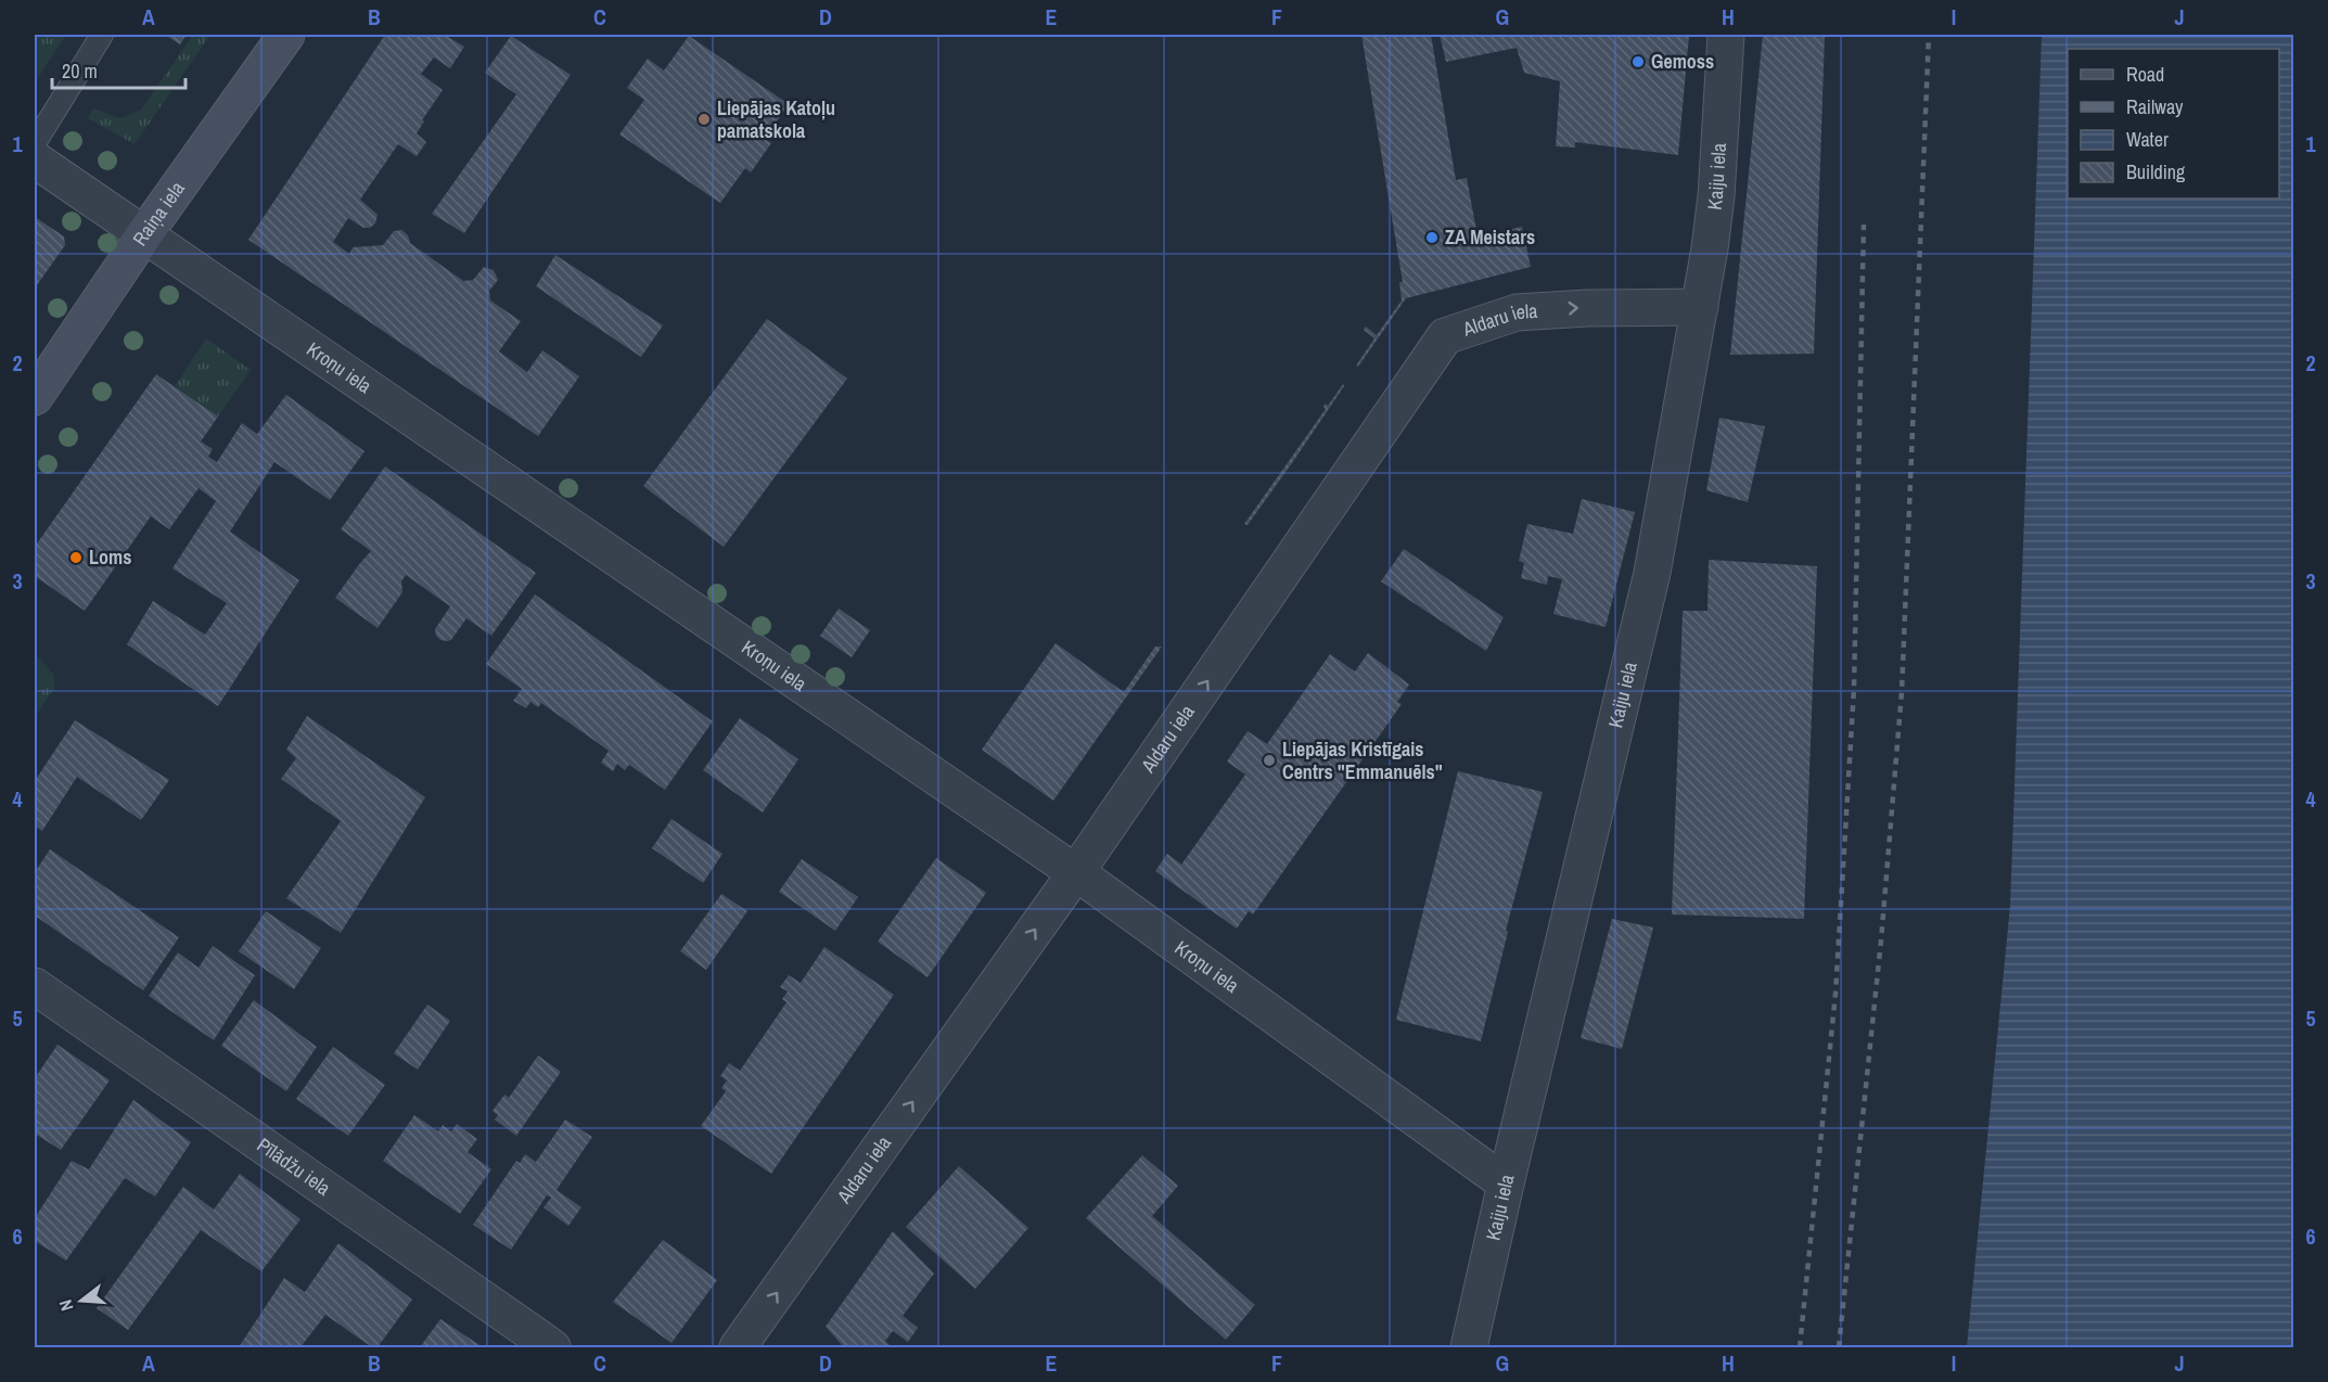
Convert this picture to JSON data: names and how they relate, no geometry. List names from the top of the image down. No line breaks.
{"streets":{"main road":["Raiņa iela"],"street":["Kaiju iela","Aldaru iela","Kroņu iela","Pīlādžu iela"]},"crossings":[["Kaiju iela","Aldaru iela"],["Kaiju iela","Kroņu iela"],["Raiņa iela","Kroņu iela"],["Aldaru iela","Kroņu iela"]],"one_way":["Aldaru iela"],"places":["Gemoss","Liepājas Katoļu pamatskola","ZA Meistars","Loms","Liepājas Kristīgais Centrs \"Emmanuēls\""],"legend":["Road","Railway","Water","Building"],"scale_bar":"20 m","north":"left","grid":{"columns":["A","B","C","D","E","F","G","H","I","J"],"rows":["1","2","3","4","5","6"]}}
